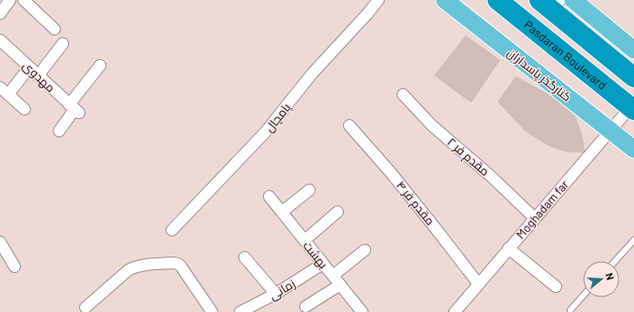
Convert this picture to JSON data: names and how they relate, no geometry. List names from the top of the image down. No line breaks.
{"streets":{"highway":["Pasdaran Boulevard"],"main road":["کنارگذر پاسداران"],"street":["مهدوی","پامچال","مقدم فر ۲","مقدم فر ۴","Moghadam far","بهشت","زمانی"]},"crossings":[["Pasdaran Boulevard","Moghadam far"],["کنارگذر پاسداران","Moghadam far"],["مقدم فر ۲","Moghadam far"],["مقدم فر ۴","Moghadam far"],["بهشت","زمانی"]],"north":"right"}
